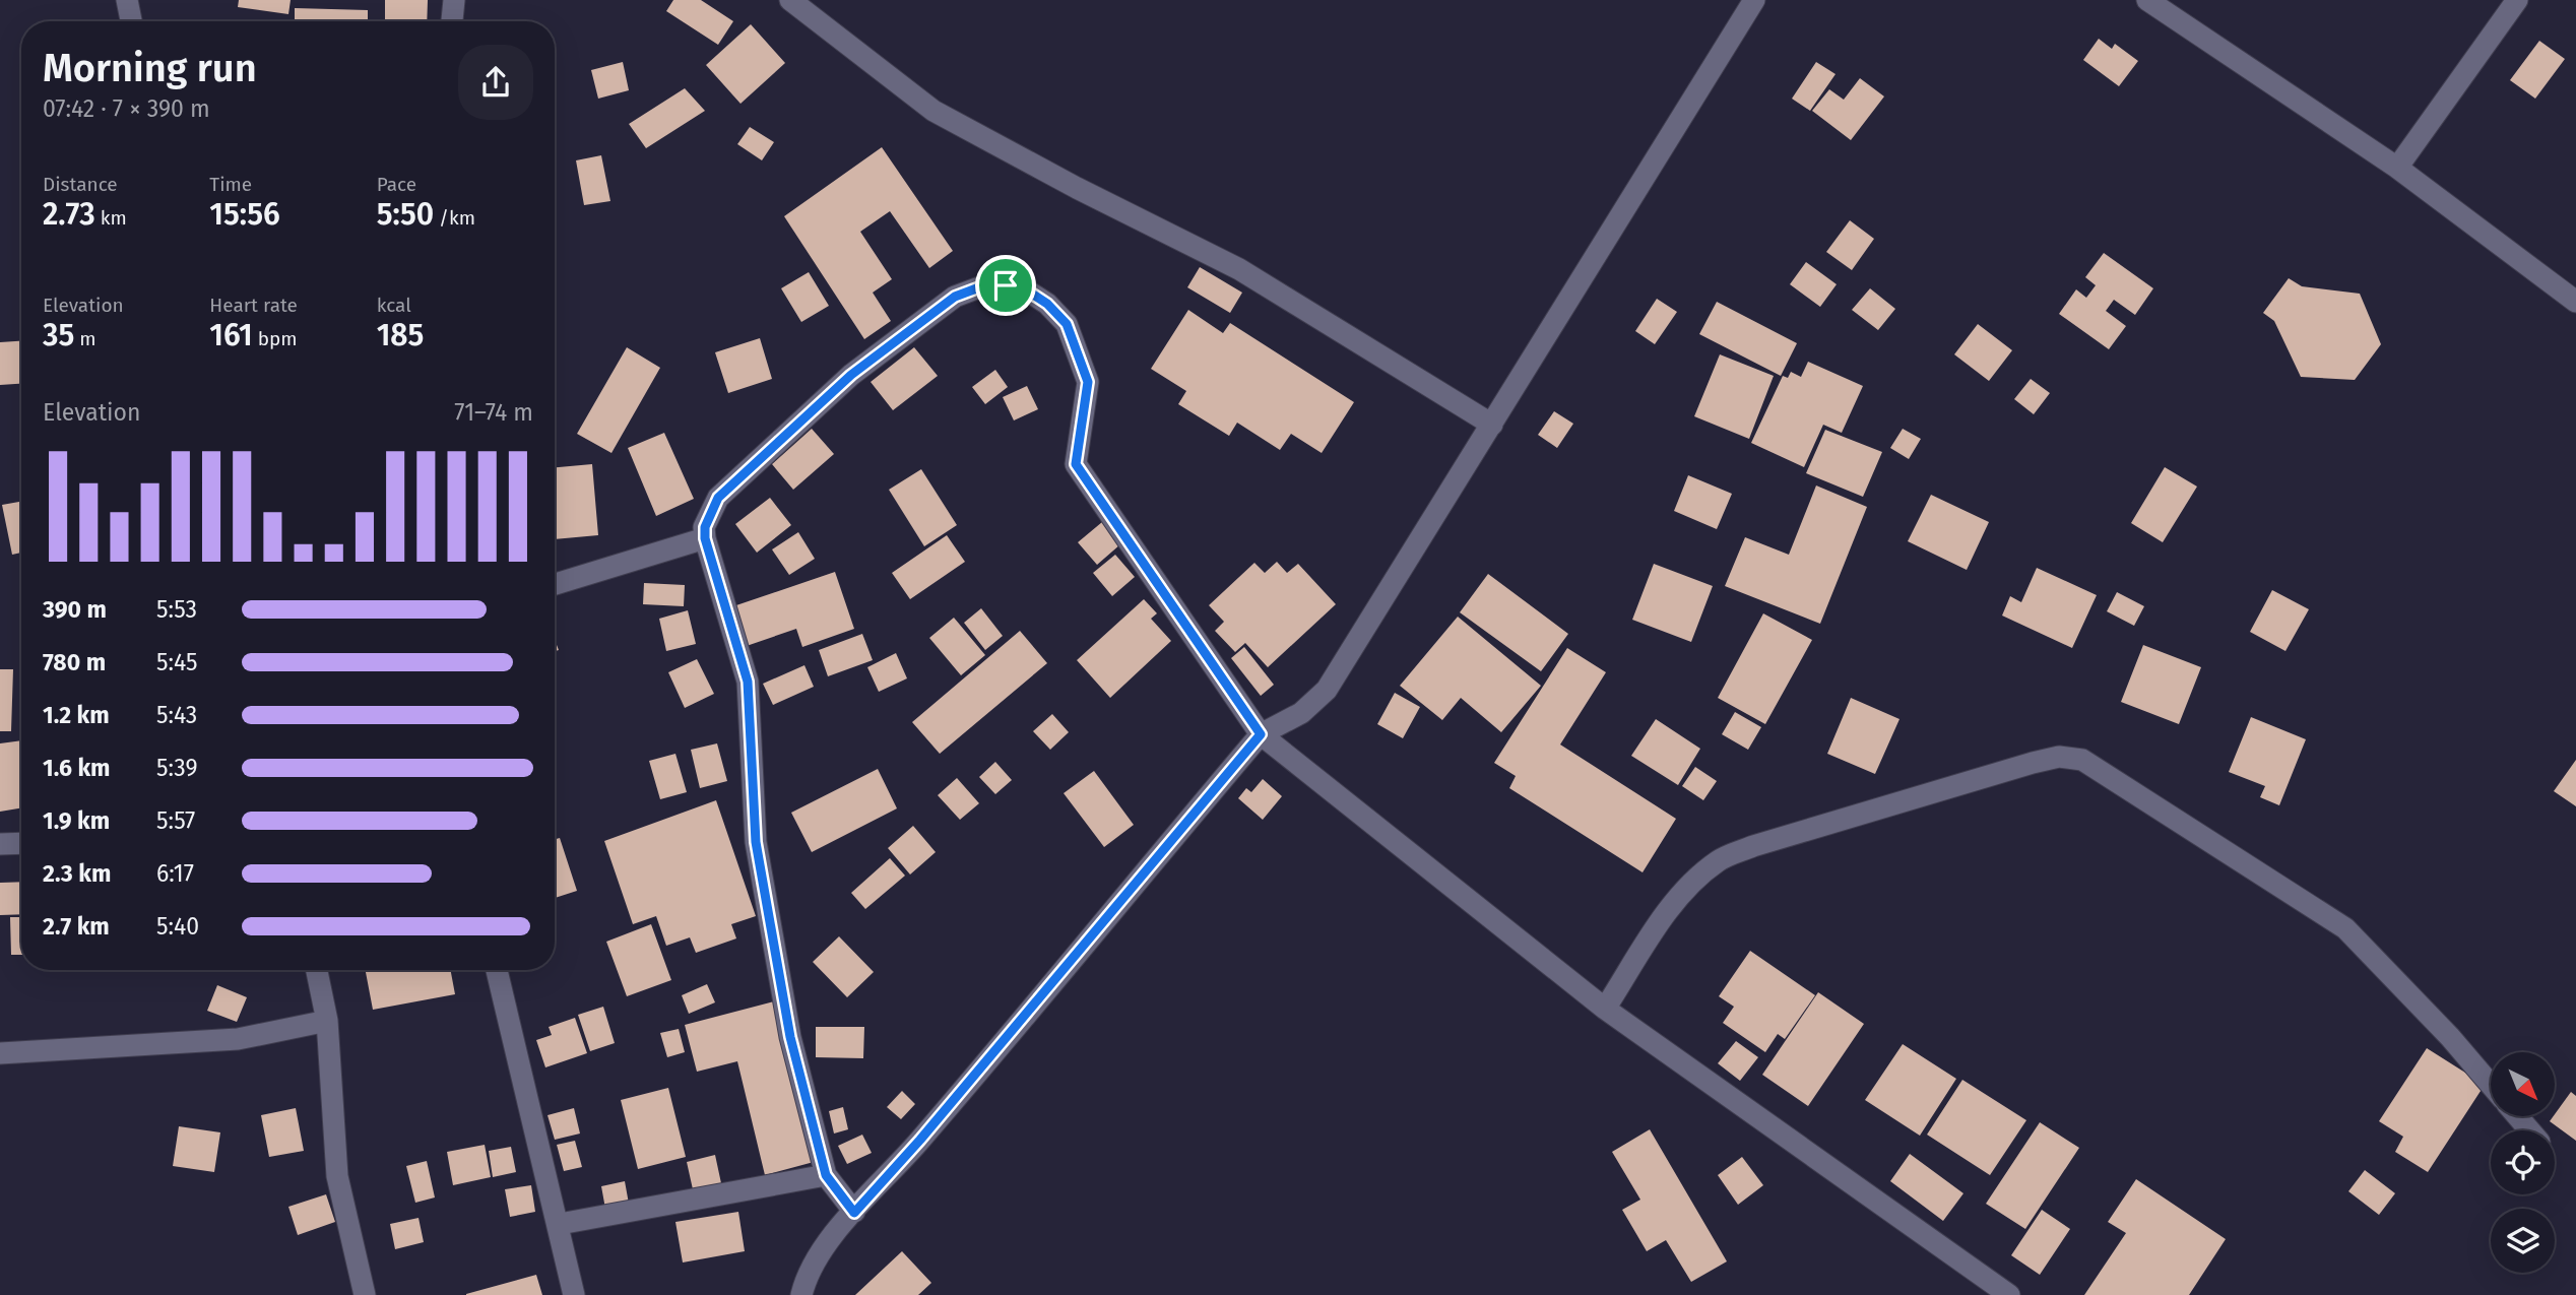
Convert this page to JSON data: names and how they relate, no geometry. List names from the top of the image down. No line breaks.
{"north":"bottom right","page":{"heading":["Morning run","07:42 · 7 × 390 m"],"stats":[["Distance","2.73 km"],["Time","15:56"],["Pace","5:50 /km"],["Elevation","35 m"],["Heart rate","161 bpm"],["kcal","185"]],"chart":["Elevation","71–74 m"],"list":[{"name":"390 m","note":"5:53"},{"name":"780 m","note":"5:45"},{"name":"1.2 km","note":"5:43"},{"name":"1.6 km","note":"5:39"},{"name":"1.9 km","note":"5:57"},{"name":"2.3 km","note":"6:17"},{"name":"2.7 km","note":"5:40"}]}}
